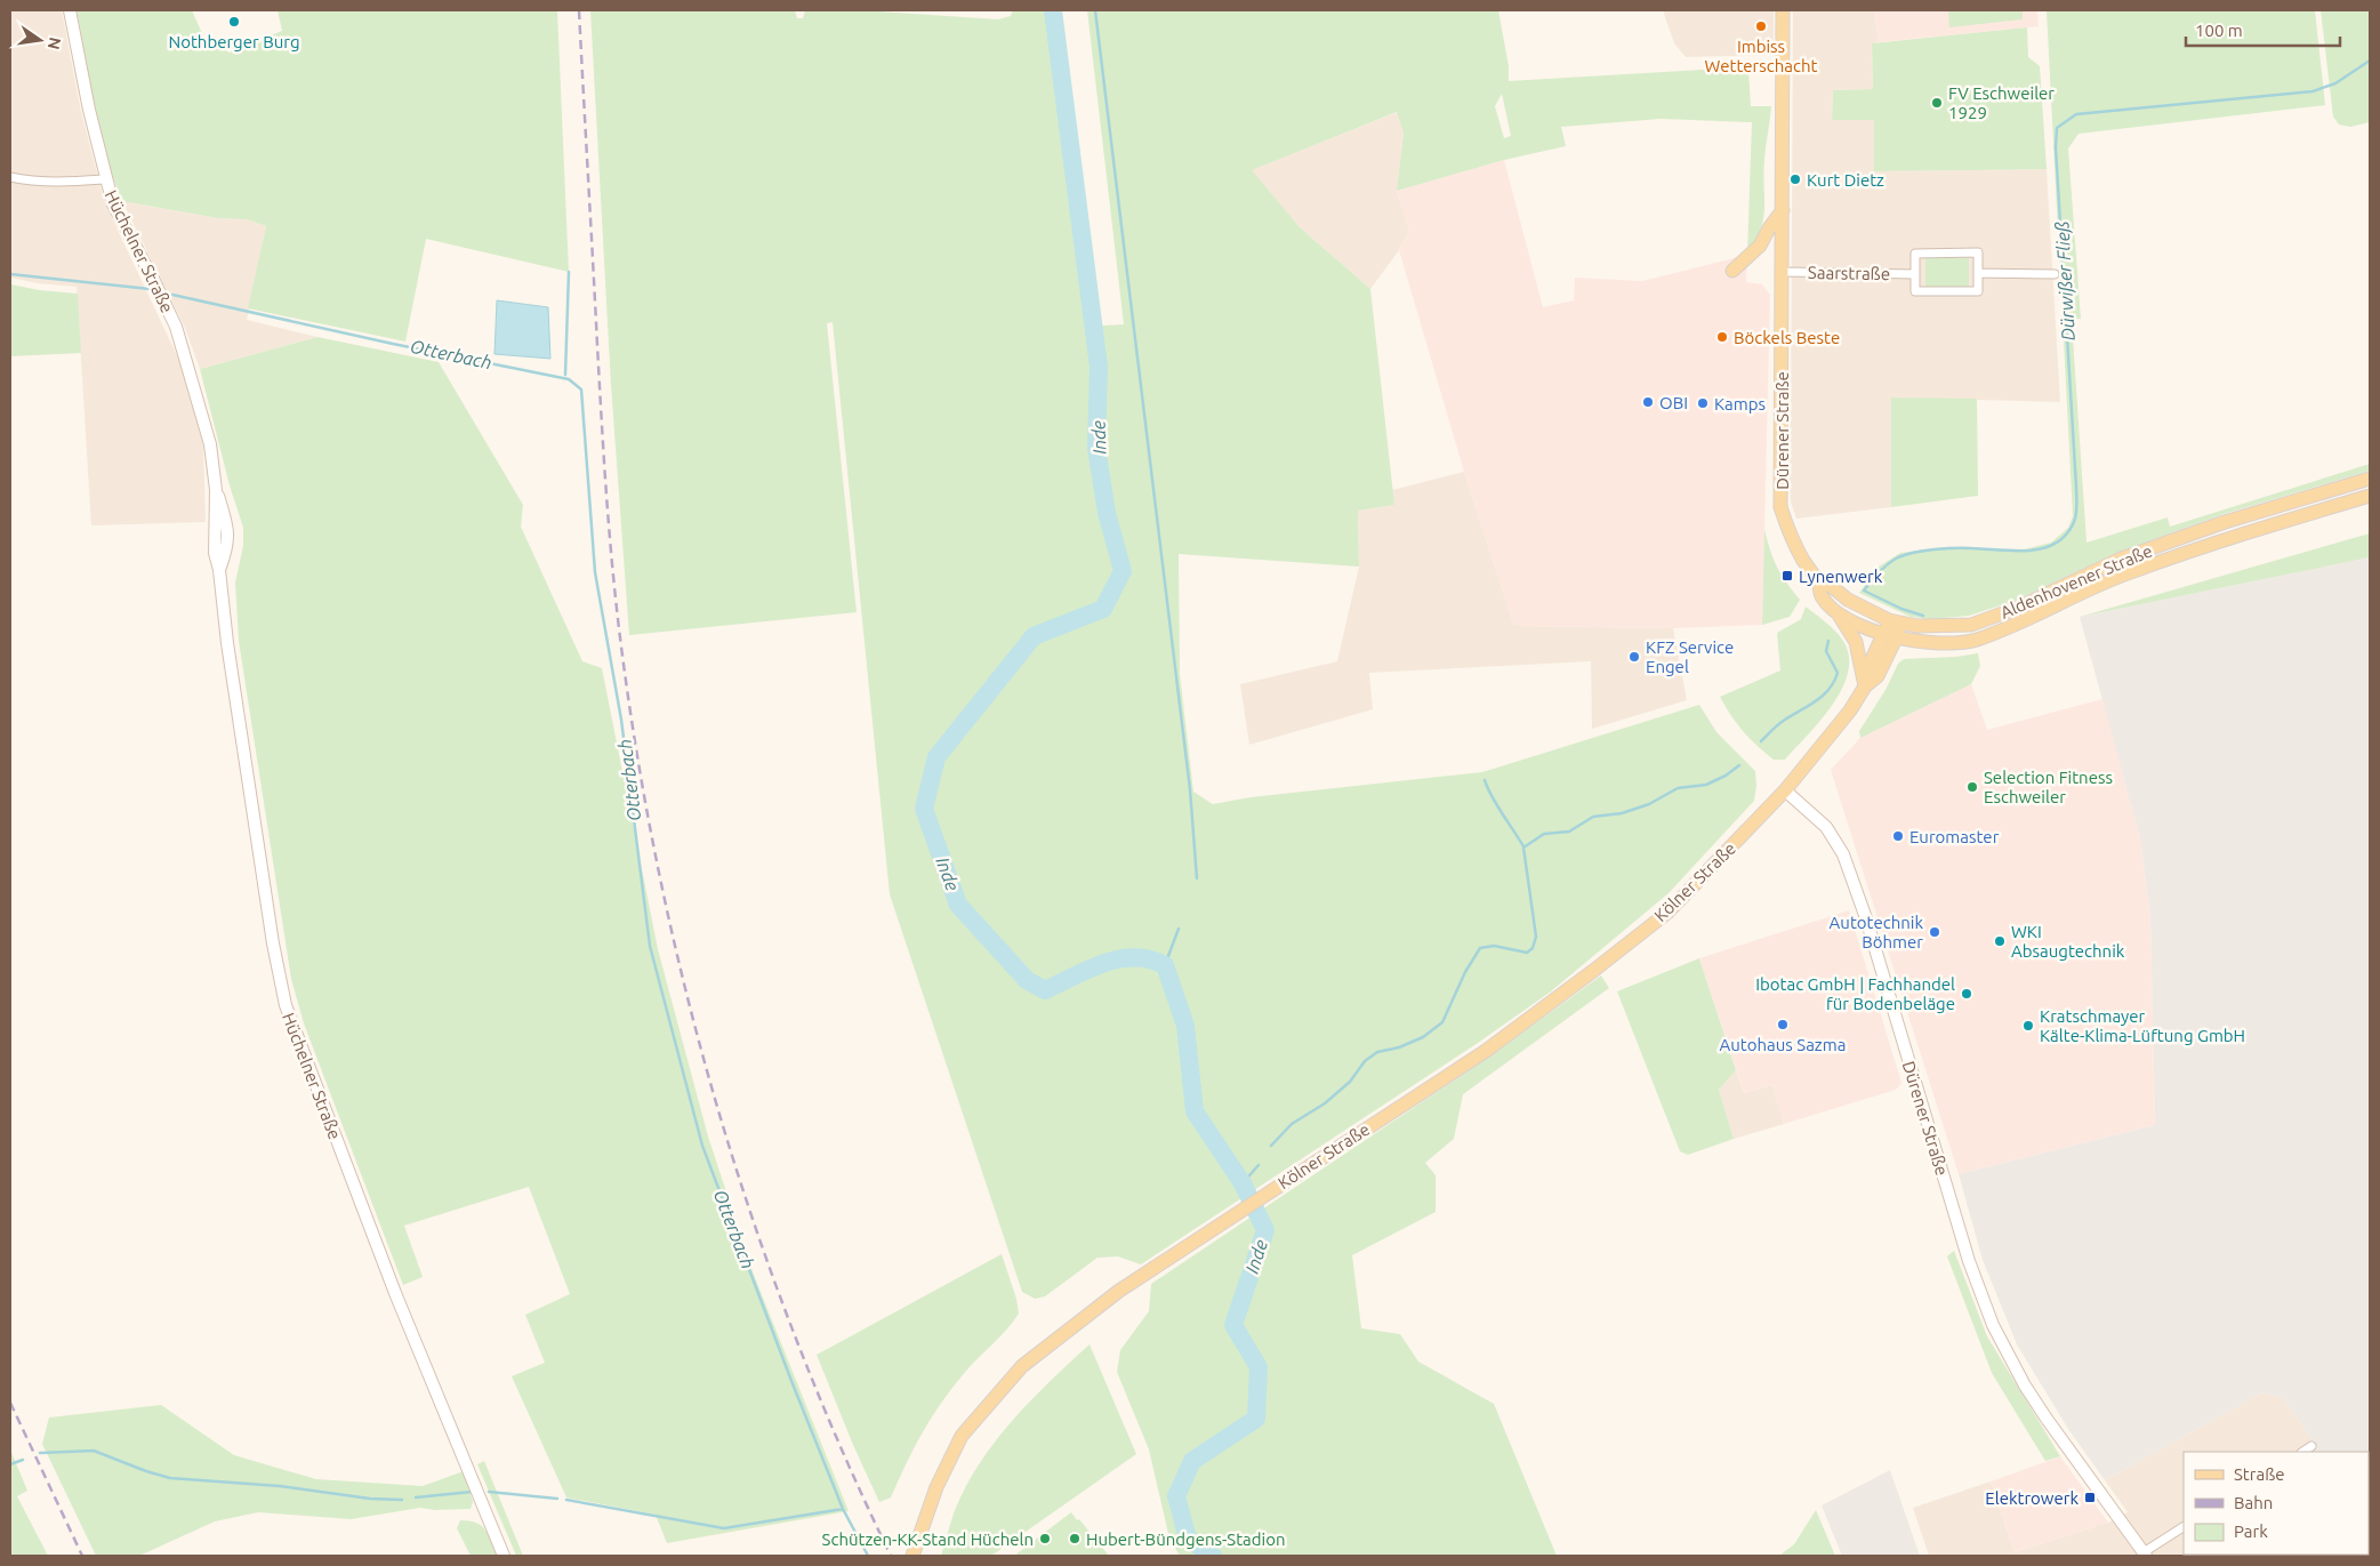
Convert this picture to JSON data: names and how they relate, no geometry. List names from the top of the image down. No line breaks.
{"streets":{"main road":["Dürener Straße","Aldenhovener Straße","Kölner Straße"],"street":["Hüchelner Straße","Saarstraße"]},"crossings":[["Saarstraße","Dürener Straße"],["Dürener Straße","Aldenhovener Straße"],["Dürener Straße","Kölner Straße"]],"water":["Dürwißer Fließ","Otterbach","Inde"],"places":{"other":["Nothberger Burg","Imbiss Wetterschacht","FV Eschweiler 1929","Kurt Dietz","Böckels Beste","OBI","Kamps","KFZ Service Engel","Selection Fitness Eschweiler","Euromaster","Autotechnik Böhmer","WKI Absaugtechnik","Ibotac GmbH | Fachhandel für Bodenbeläge","Autohaus Sazma","Kratschmayer Kälte-Klima-Lüftung GmbH","Schützen-KK-Stand Hücheln","Hubert-Bündgens-Stadion"],"transit":["Lynenwerk","Elektrowerk"]},"legend":["Straße","Bahn","Park"],"scale_bar":"100 m","north":"right"}
